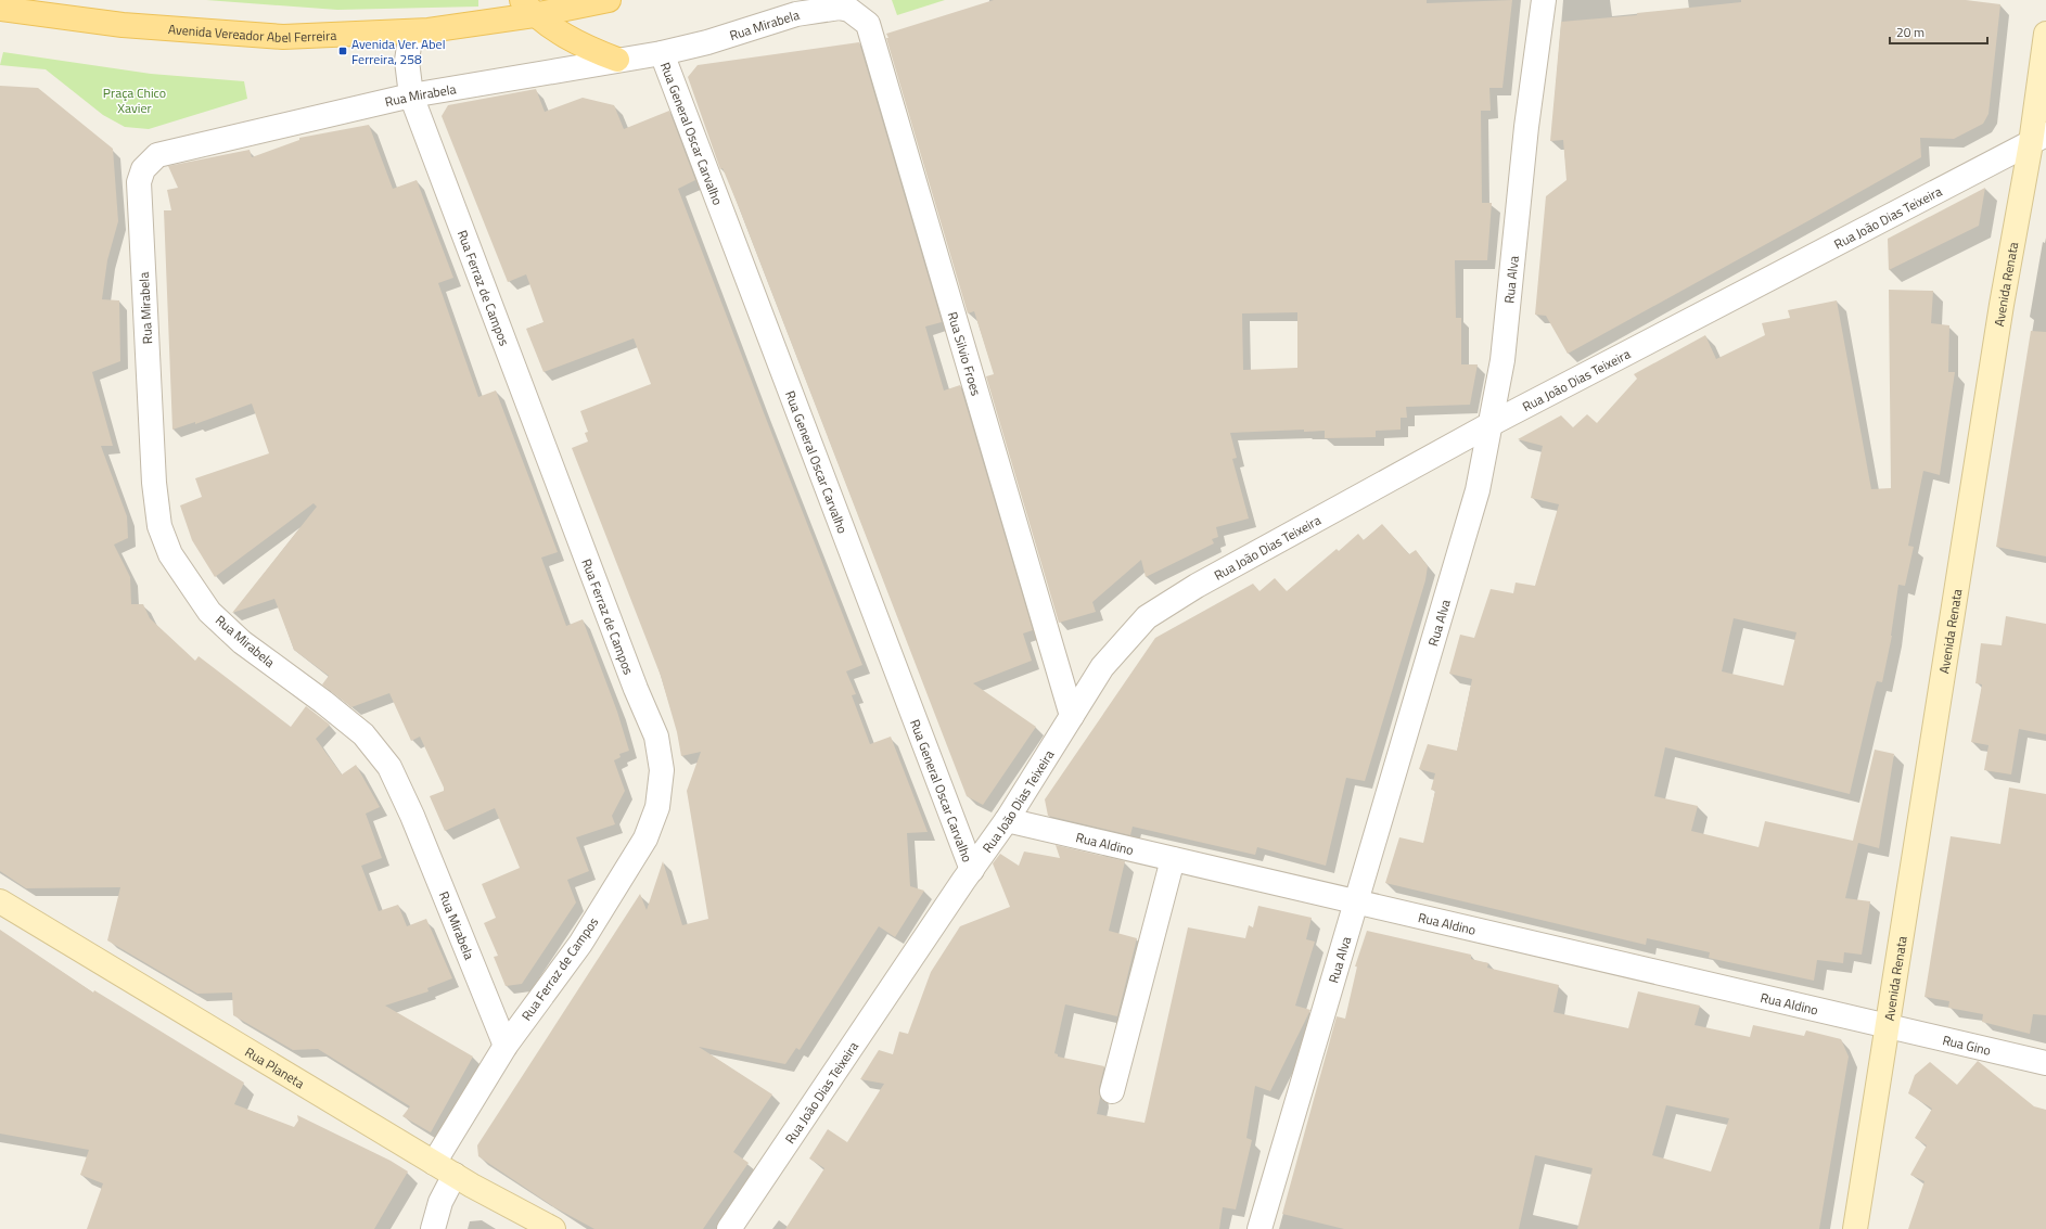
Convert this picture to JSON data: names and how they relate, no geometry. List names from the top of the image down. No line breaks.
{"streets":{"main road":["Avenida Vereador Abel Ferreira","Avenida Renata","Rua Planeta"],"street":["Rua Mirabela","Rua General Oscar Carvalho","Rua João Dias Teixeira","Rua Alva","Rua Ferraz de Campos","Rua Silvio Froes","Rua Aldino","Rua Gino"]},"crossings":[["Rua Mirabela","Rua General Oscar Carvalho"],["Rua Mirabela","Rua Ferraz de Campos"],["Rua Mirabela","Rua Silvio Froes"],["Avenida Vereador Abel Ferreira","Rua Ferraz de Campos"],["Rua General Oscar Carvalho","Rua João Dias Teixeira"],["Rua João Dias Teixeira","Rua Alva"],["Rua João Dias Teixeira","Avenida Renata"],["Rua João Dias Teixeira","Rua Silvio Froes"],["Rua João Dias Teixeira","Rua Aldino"],["Rua Alva","Rua Aldino"],["Avenida Renata","Rua Aldino"],["Avenida Renata","Rua Gino"],["Rua Ferraz de Campos","Rua Planeta"],["Rua Aldino","Rua Gino"]],"parks":["Praça Chico Xavier"],"places":{"transit":["Avenida Ver. Abel Ferreira, 258"]},"scale_bar":"20 m"}
